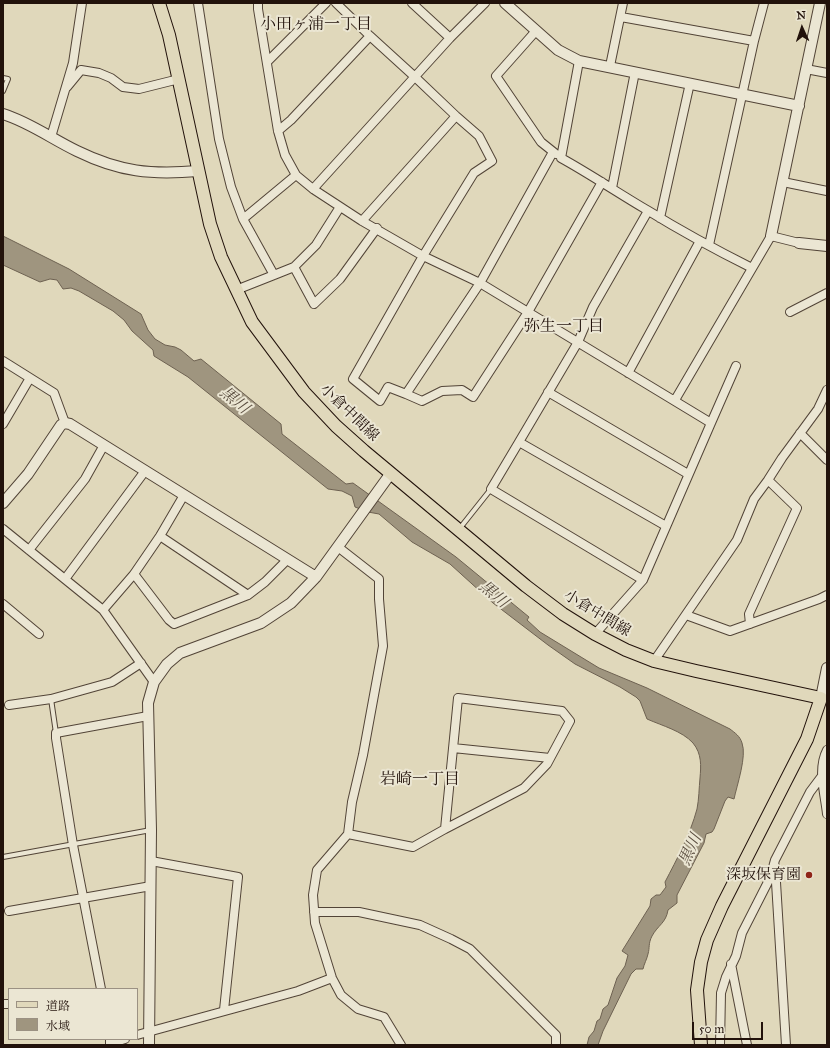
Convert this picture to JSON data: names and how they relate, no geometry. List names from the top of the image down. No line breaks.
{"streets":{"main road":["小倉中間線"]},"districts":["小田ヶ浦一丁目","弥生一丁目","岩崎一丁目"],"water":["黒川"],"places":["深坂保育園"],"legend":["道路","水域"],"scale_bar":"50 m","north":"top"}
